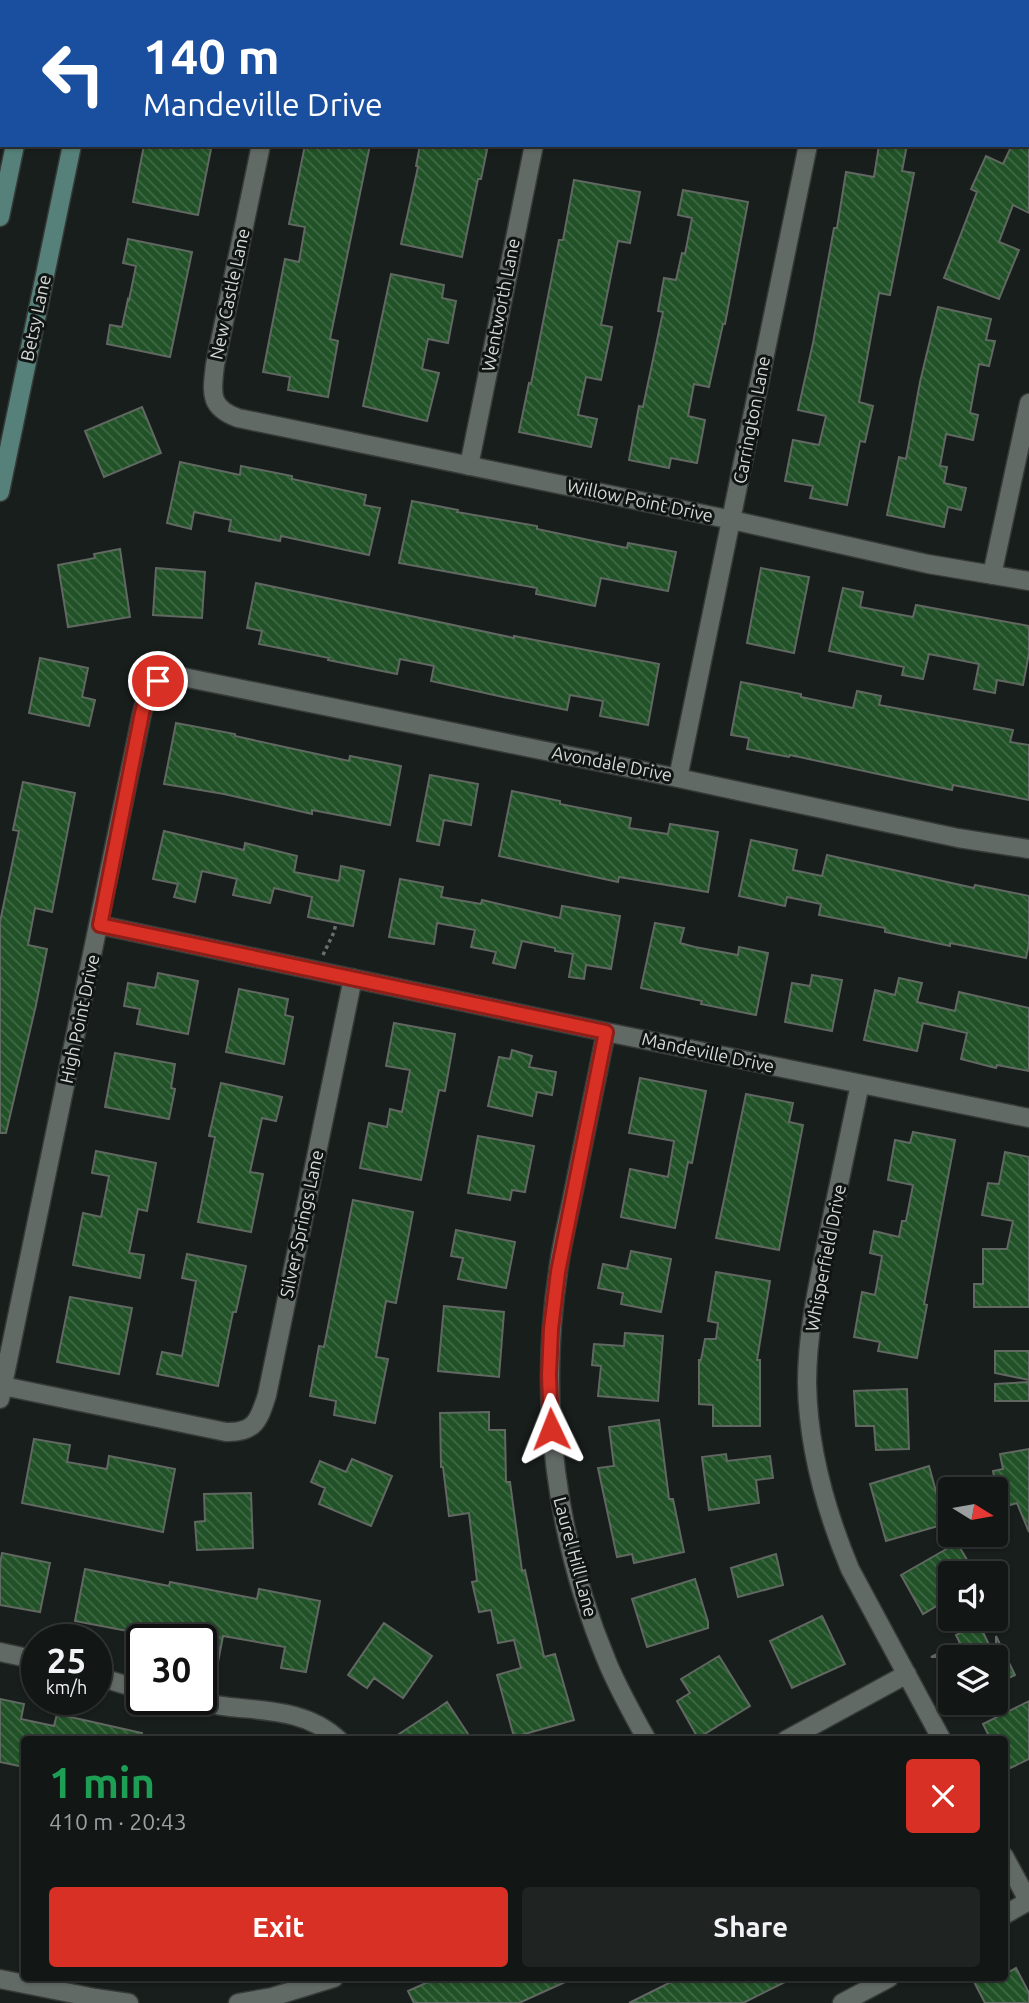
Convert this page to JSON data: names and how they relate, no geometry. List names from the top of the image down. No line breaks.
{"streets":{"main road":["Betsy Lane"],"street":["New Castle Lane","Wentworth Lane","Carrington Lane","Willow Point Drive","Avondale Drive","High Point Drive","Mandeville Drive","Silver Springs Lane","Whisperfield Drive","Laurel Hill Lane"]},"crossings":[["New Castle Lane","Willow Point Drive"],["Wentworth Lane","Willow Point Drive"],["Carrington Lane","Willow Point Drive"],["Carrington Lane","Avondale Drive"],["Avondale Drive","High Point Drive"],["High Point Drive","Mandeville Drive"],["High Point Drive","Silver Springs Lane"],["Mandeville Drive","Silver Springs Lane"],["Mandeville Drive","Whisperfield Drive"],["Mandeville Drive","Laurel Hill Lane"]],"north":"right","page":{"turn":["140 m","Mandeville Drive"],"speed":"25 km/h","limit":"30","heading":["1 min","410 m · 20:43"],"buttons":["Exit","Share"]}}
